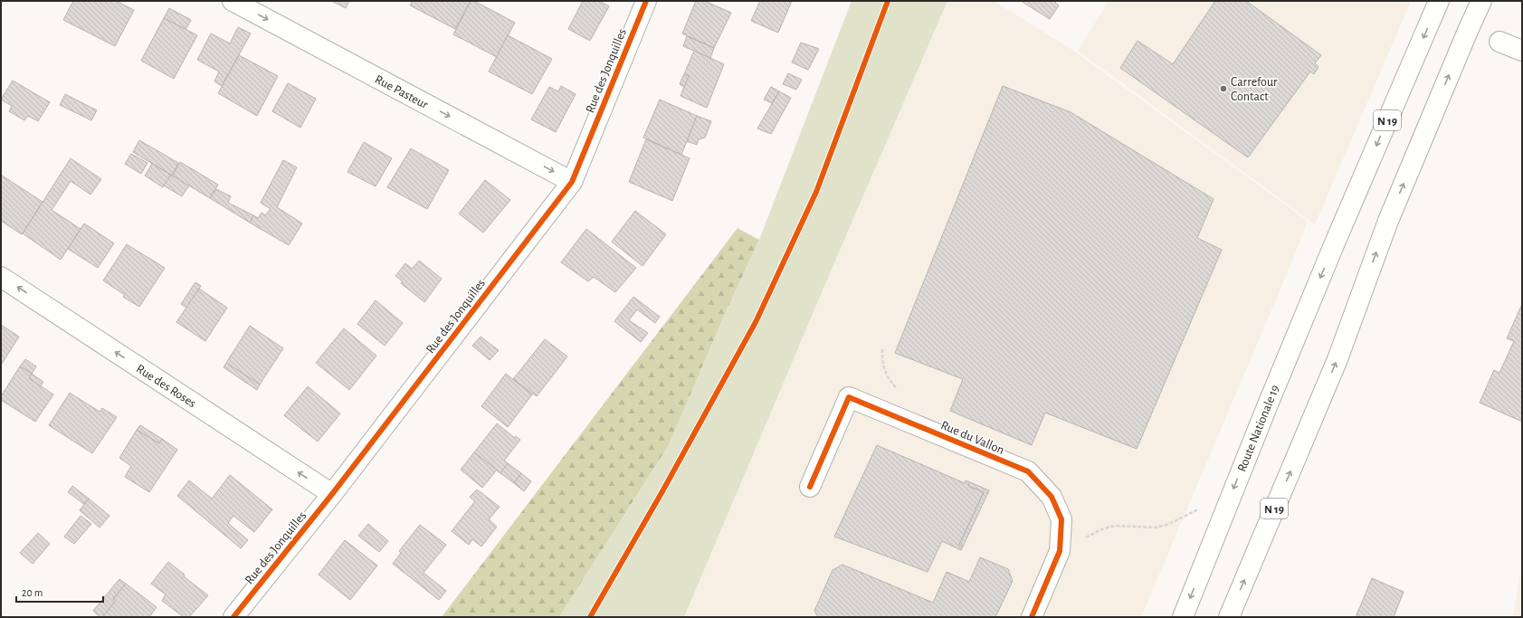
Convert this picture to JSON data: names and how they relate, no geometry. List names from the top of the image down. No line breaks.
{"streets":{"street":["Rue des Jonquilles","Rue Pasteur","N 19","Rue des Roses","Route Nationale 19","Rue du Vallon"]},"crossings":[["Rue des Jonquilles","Rue Pasteur"],["Rue des Jonquilles","Rue des Roses"]],"one_way":["Rue Pasteur","Rue des Roses"],"places":["Carrefour Contact"],"scale_bar":"20 m"}
